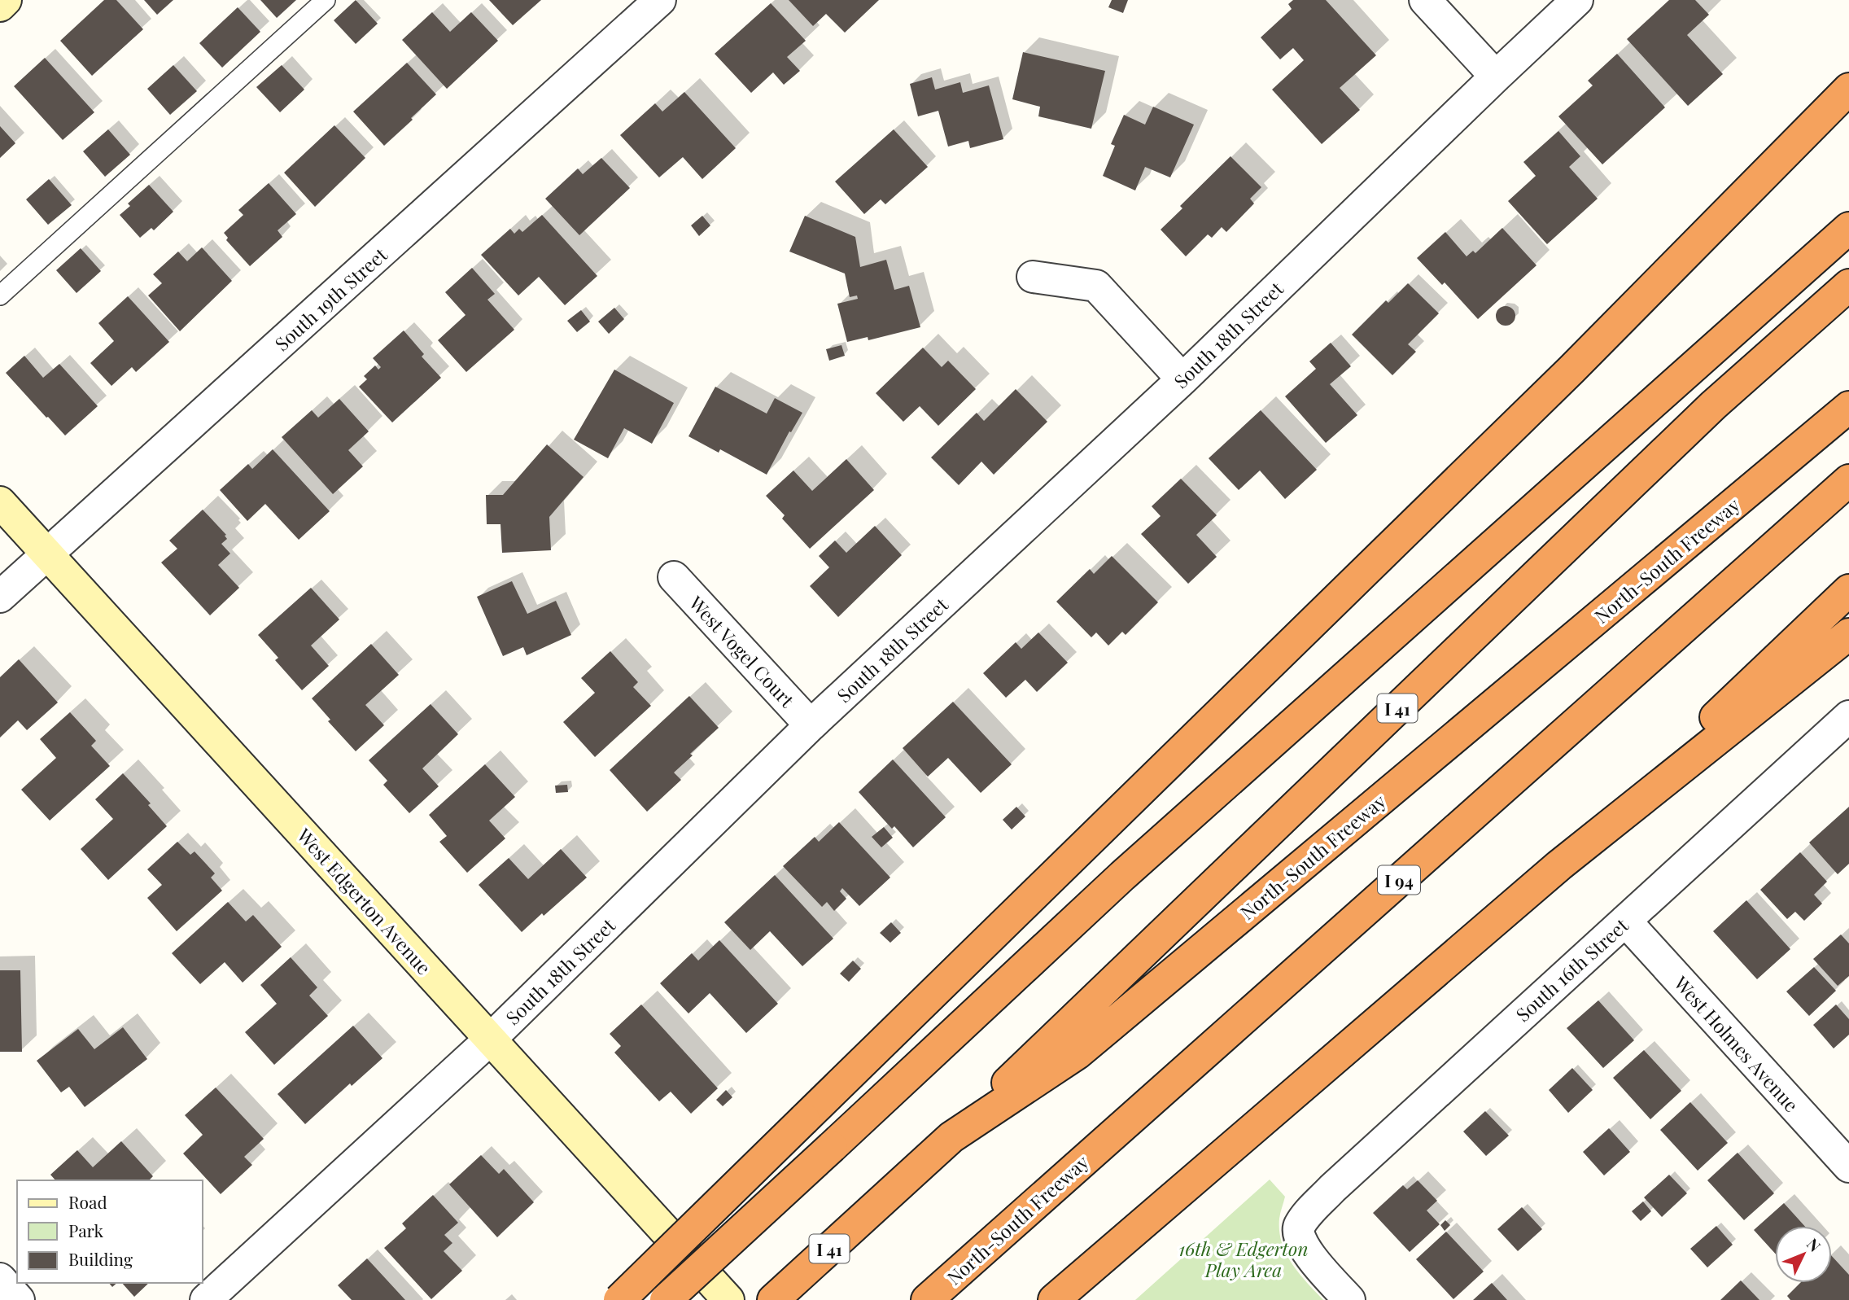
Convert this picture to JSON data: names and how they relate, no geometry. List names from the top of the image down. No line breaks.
{"streets":{"highway":["North-South Freeway","I 41","I 94"],"street":["South 19th Street","South 18th Street","West Vogel Court","West Edgerton Avenue","South 16th Street","West Holmes Avenue"]},"crossings":[["South 19th Street","West Edgerton Avenue"],["South 18th Street","West Vogel Court"],["South 18th Street","West Edgerton Avenue"],["North-South Freeway","I 41"],["South 16th Street","West Holmes Avenue"]],"parks":["16th & Edgerton Play Area"],"legend":["Road","Park","Building"],"north":"top right"}
